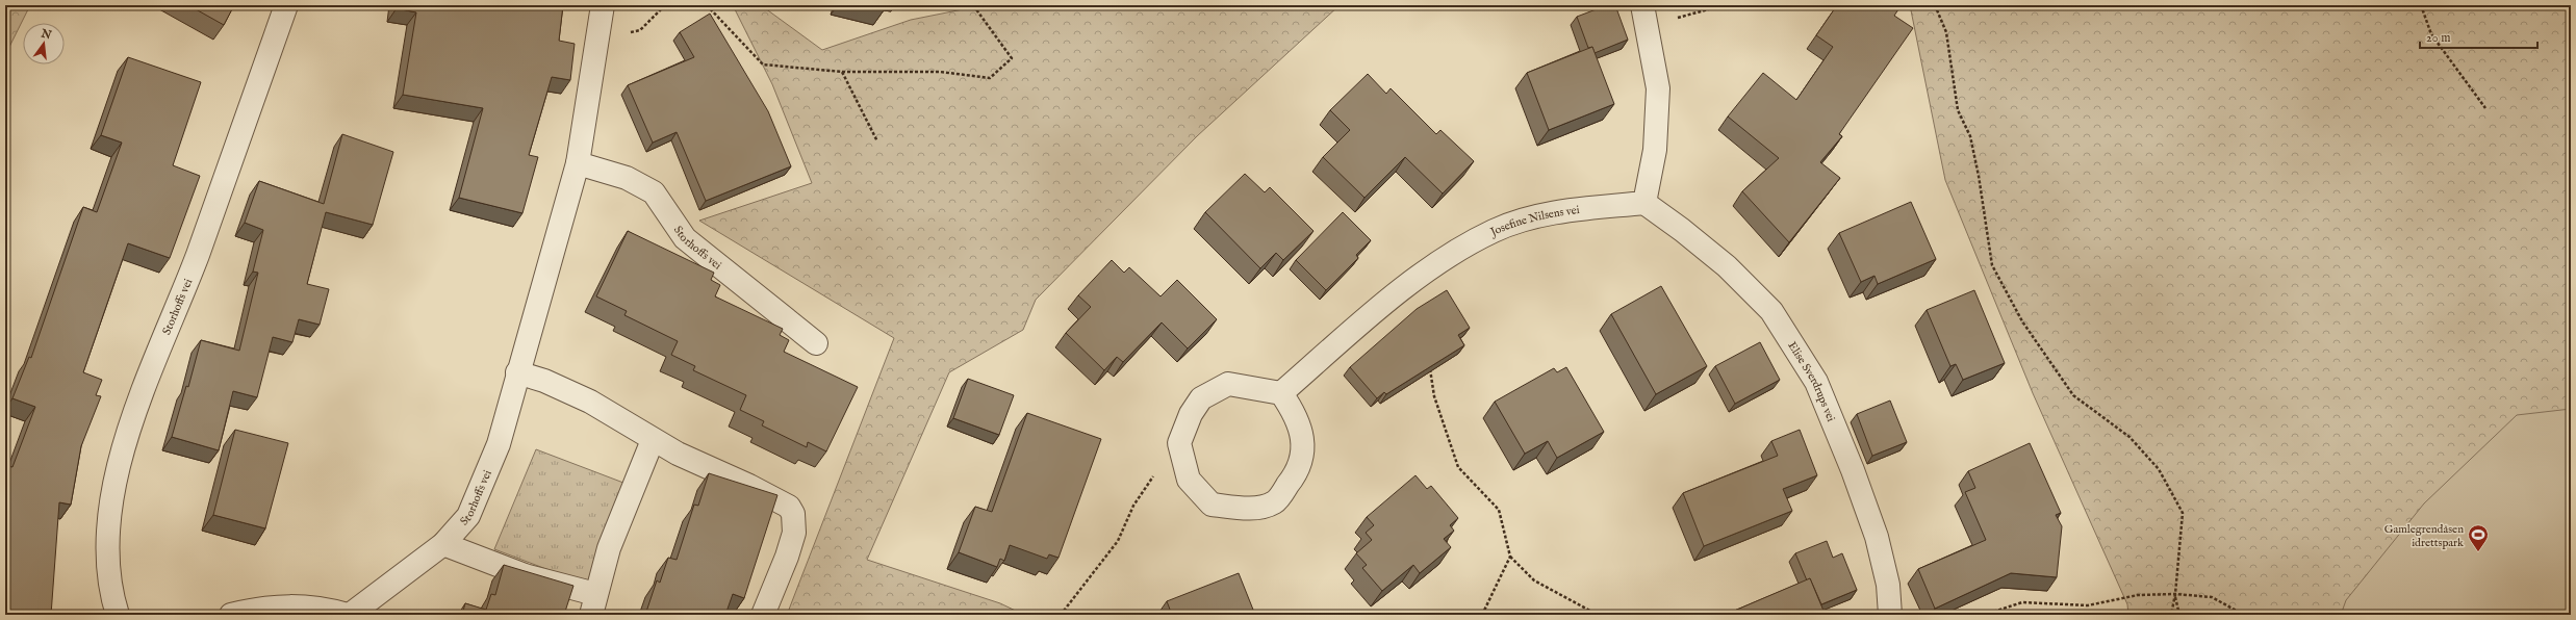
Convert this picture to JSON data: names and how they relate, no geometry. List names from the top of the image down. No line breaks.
{"streets":{"street":["Josefine Nilsens vei","Storhoffs vei","Elise Sverdrups vei"]},"crossings":[["Josefine Nilsens vei","Elise Sverdrups vei"]],"places":{"sports":["Gamlegrendåsen idrettspark"]},"scale_bar":"20 m","north":"top"}
